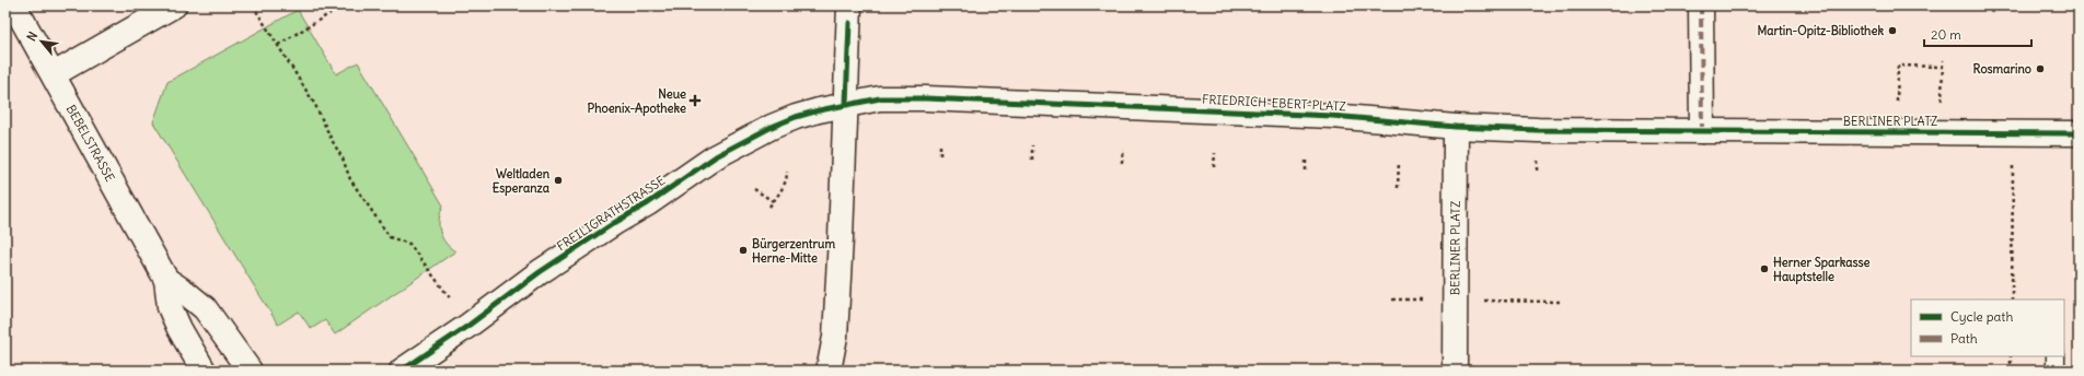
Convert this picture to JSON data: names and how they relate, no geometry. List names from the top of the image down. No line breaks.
{"streets":{"street":["FRIEDRICH-EBERT-PLATZ","BERLINER PLATZ","BEBELSTRASSE","FREILIGRATHSTRASSE"]},"crossings":[["FRIEDRICH-EBERT-PLATZ","BERLINER PLATZ"],["FRIEDRICH-EBERT-PLATZ","FREILIGRATHSTRASSE"]],"places":{"other":["Martin-Opitz-Bibliothek","Rosmarino","Weltladen Esperanza","Bürgerzentrum Herne-Mitte","Herner Sparkasse Hauptstelle"],"health":["Neue Phoenix-Apotheke"]},"legend":["Cycle path","Path"],"scale_bar":"20 m","north":"top left"}
